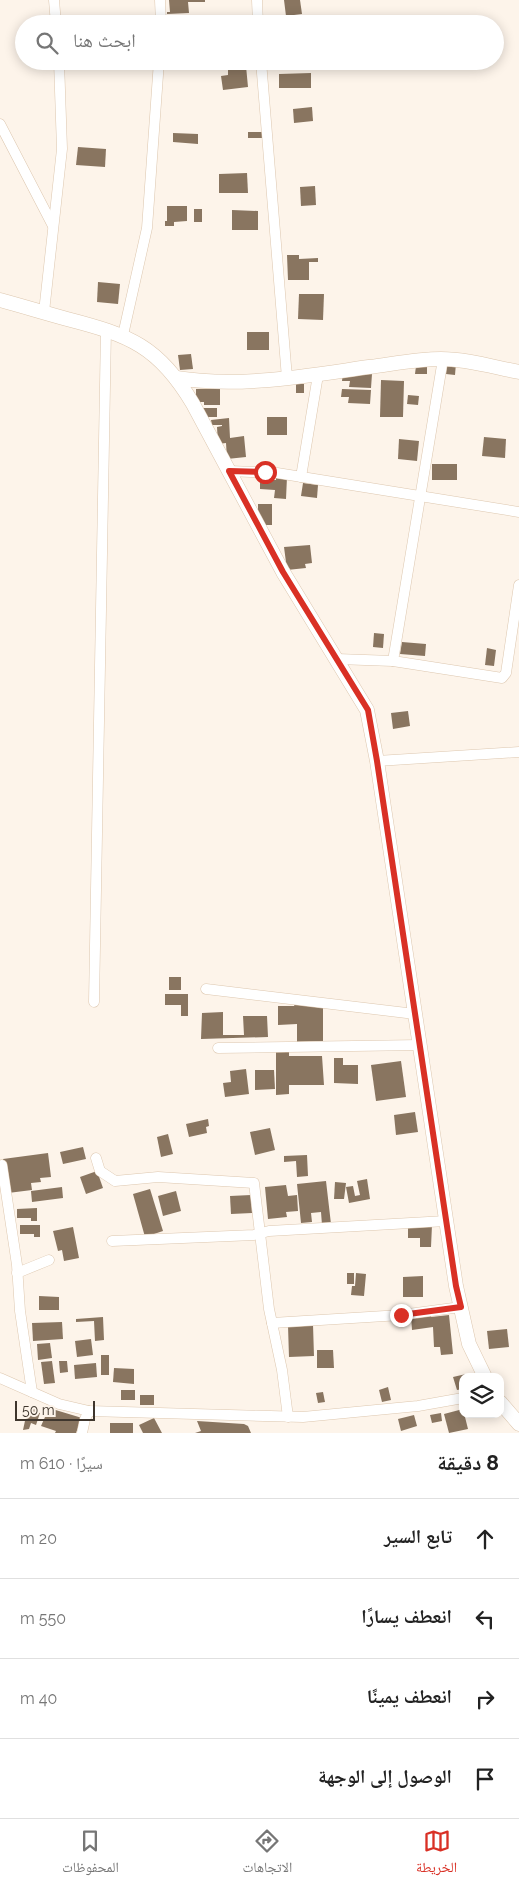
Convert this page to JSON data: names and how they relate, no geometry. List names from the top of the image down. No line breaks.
{"scale_bar":"50 m","page":{"search":"ابحث هنا","scale":"50 m","heading":["8 دقيقة","سيرًا · 610 m"],"list":[["تابع السير","20 m"],["انعطف يسارًا","550 m"],["انعطف يمينًا","40 m"],"الوصول إلى الوجهة"],"nav":["الخريطة","الاتجاهات","المحفوظات"]}}
